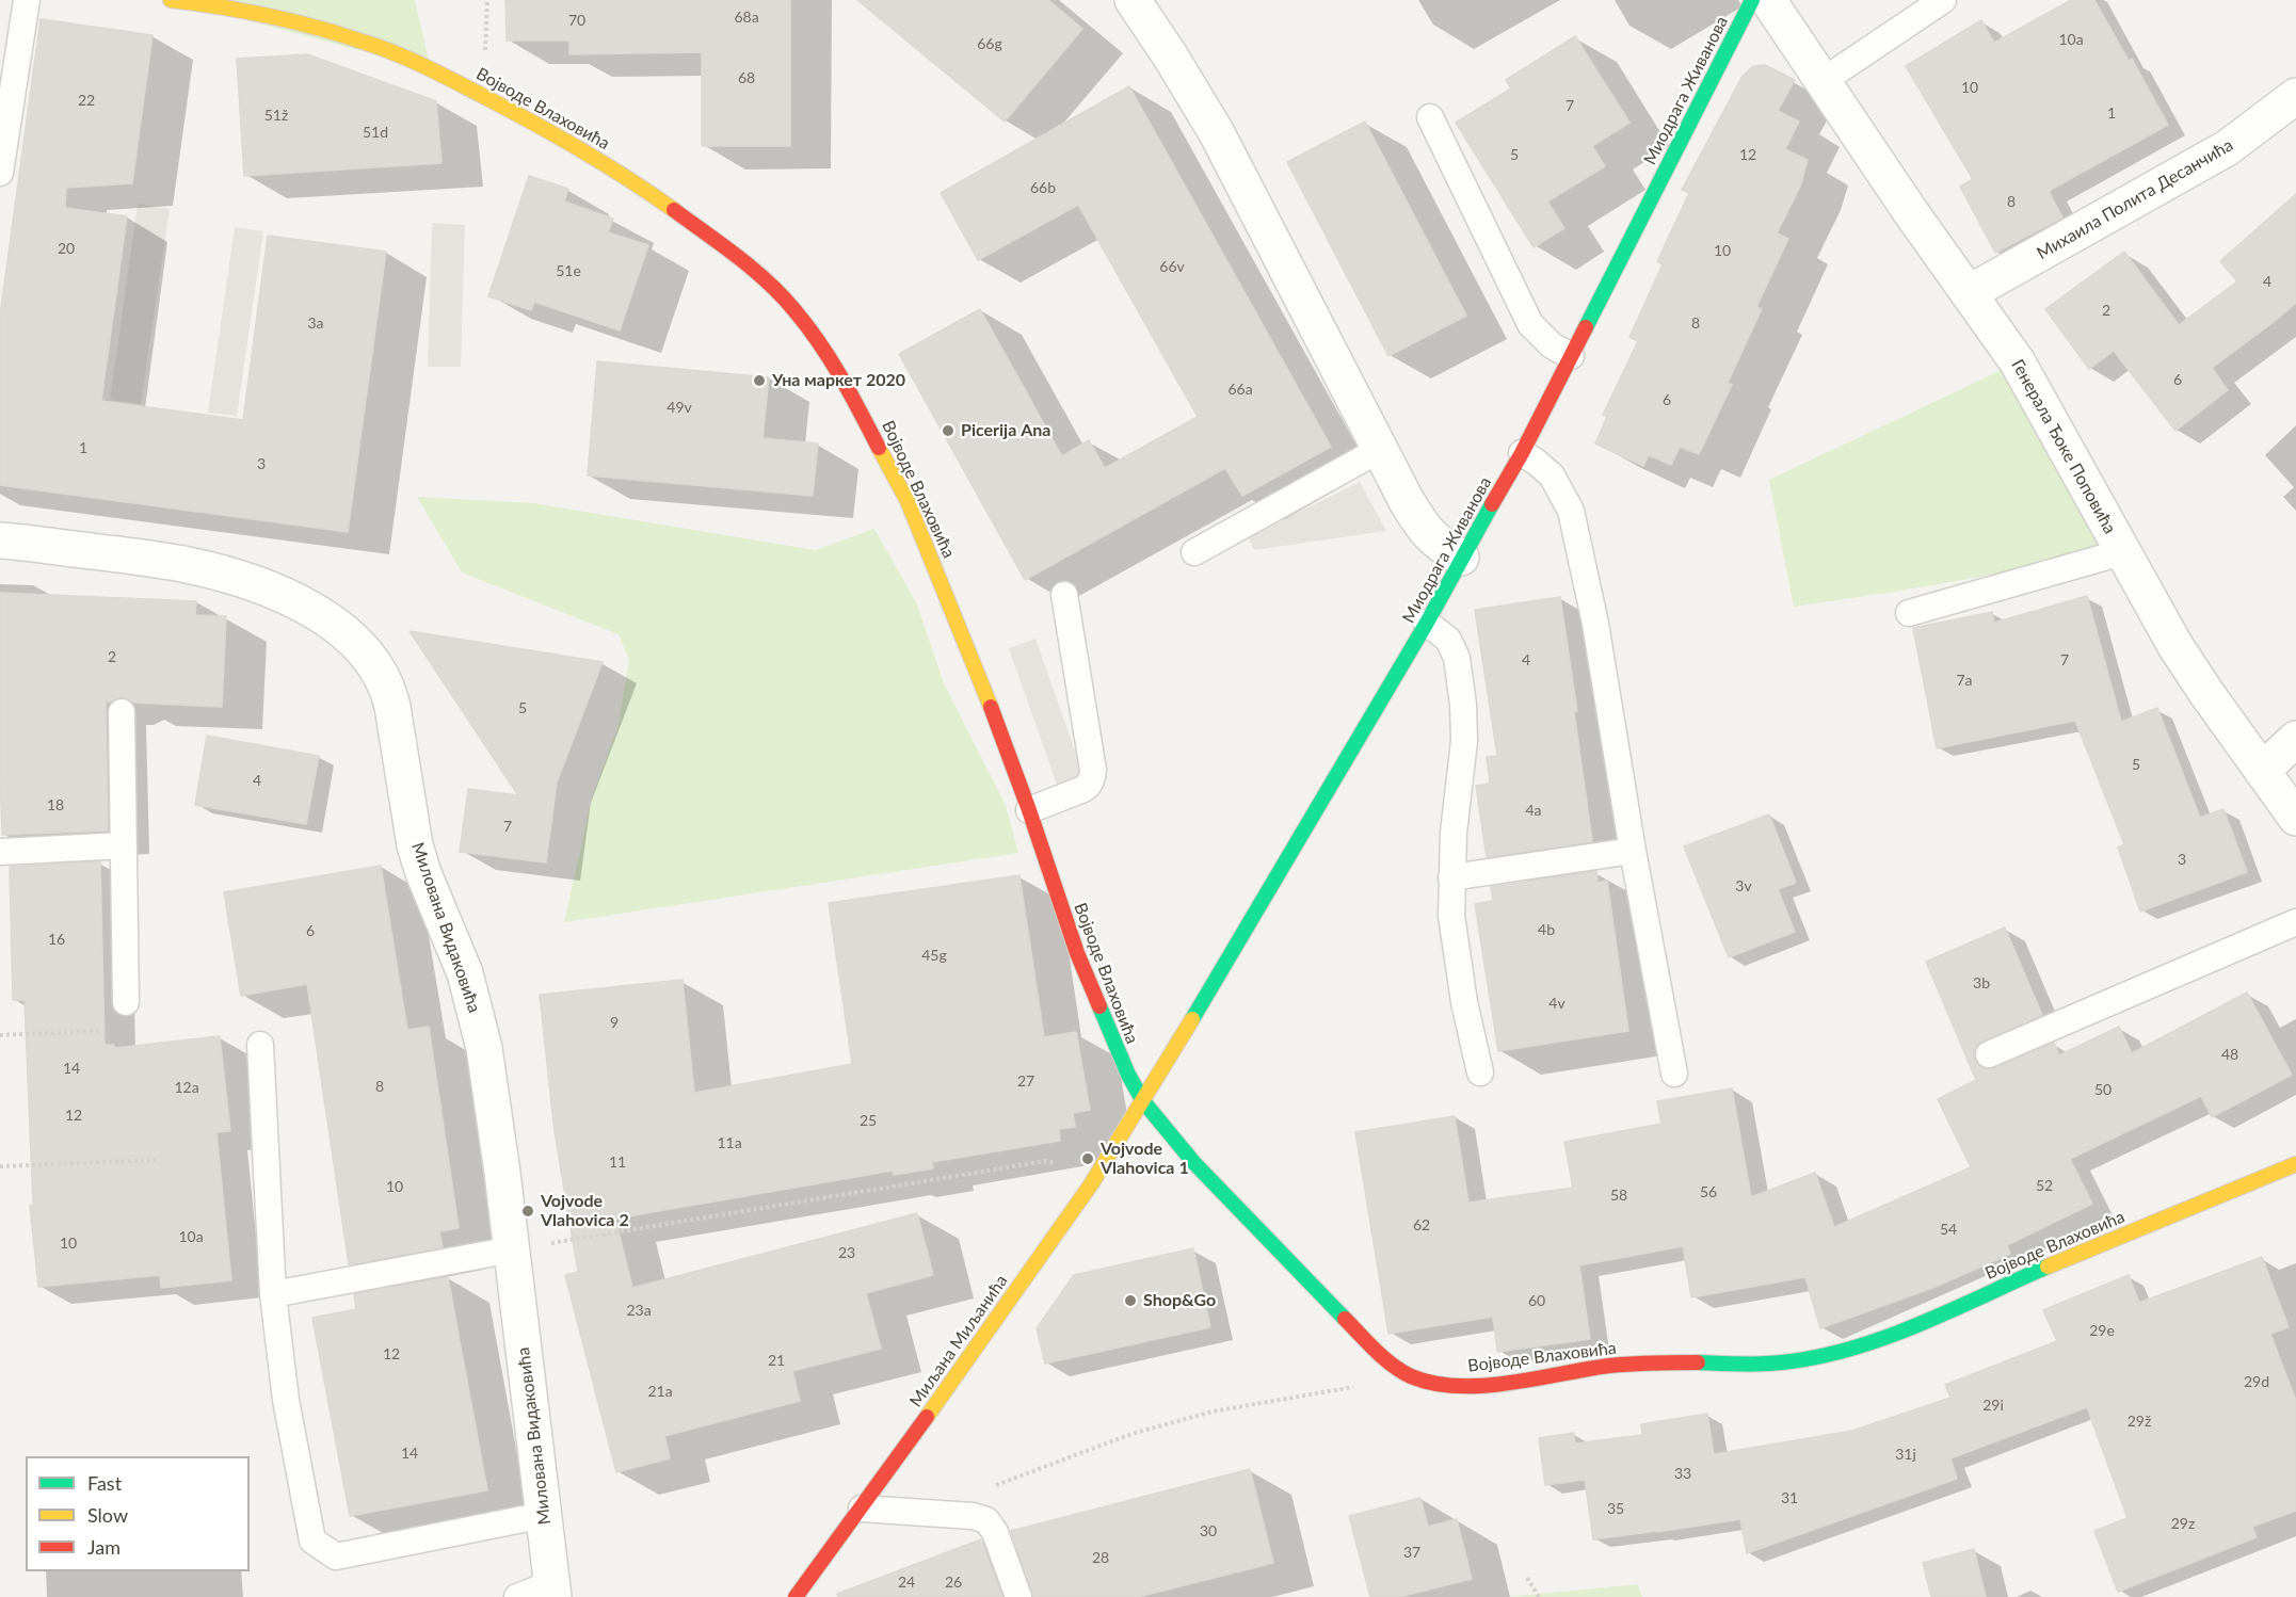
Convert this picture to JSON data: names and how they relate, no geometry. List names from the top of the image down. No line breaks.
{"streets":{"street":["Миодрага Живанова","Војводе Влаховића","Михаила Полита Десанчића","Генерала Ђоке Поповића","Милована Видаковића","Миљана Миљанића"]},"crossings":[["Миодрага Живанова","Војводе Влаховића"],["Миодрага Живанова","Миљана Миљанића"],["Војводе Влаховића","Миљана Миљанића"],["Михаила Полита Десанчића","Генерала Ђоке Поповића"]],"places":["Уна маркет 2020","Picerija Ana","Vojvode Vlahovica 1","Vojvode Vlahovica 2","Shop&Go"],"house_numbers":["68a","70","10a","66g","68","10","22","7","1","51ž","51d","5","12","66b","8","20","10","66v","51e","4","2","3a","8","6","66a","6","49v","1","3","2","4","7","7a","5","5","4","18","4a","7","3","3v","4b","6","16","45g","3b","4v","9","48","14","27","8","12a","50","12","25","11a","11","52","10","56","58","62","54","10a","10","23","60","23a","29e","12","21","29d","21a","29i","29ž","14","31j","33","31","35","29z","30","37","28","24","26"],"legend":["Fast","Slow","Jam"]}
